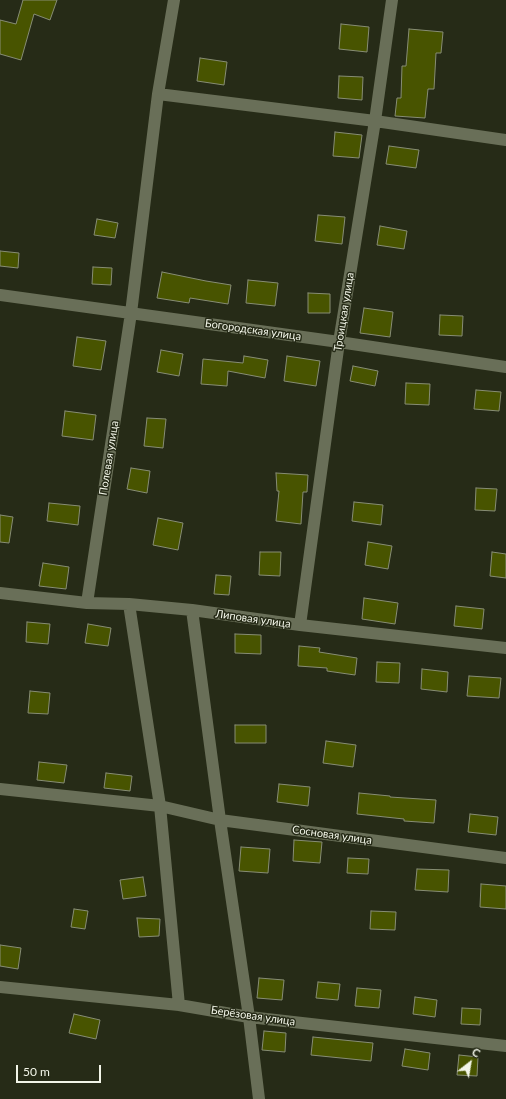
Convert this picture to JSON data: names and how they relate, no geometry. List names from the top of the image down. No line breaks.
{"streets":{"street":["Троицкая улица","Богородская улица","Полевая улица","Липовая улица","Сосновая улица","Берёзовая улица"]},"crossings":[["Троицкая улица","Богородская улица"],["Троицкая улица","Липовая улица"],["Богородская улица","Полевая улица"],["Полевая улица","Липовая улица"]],"scale_bar":"50 m","north":"top right"}
